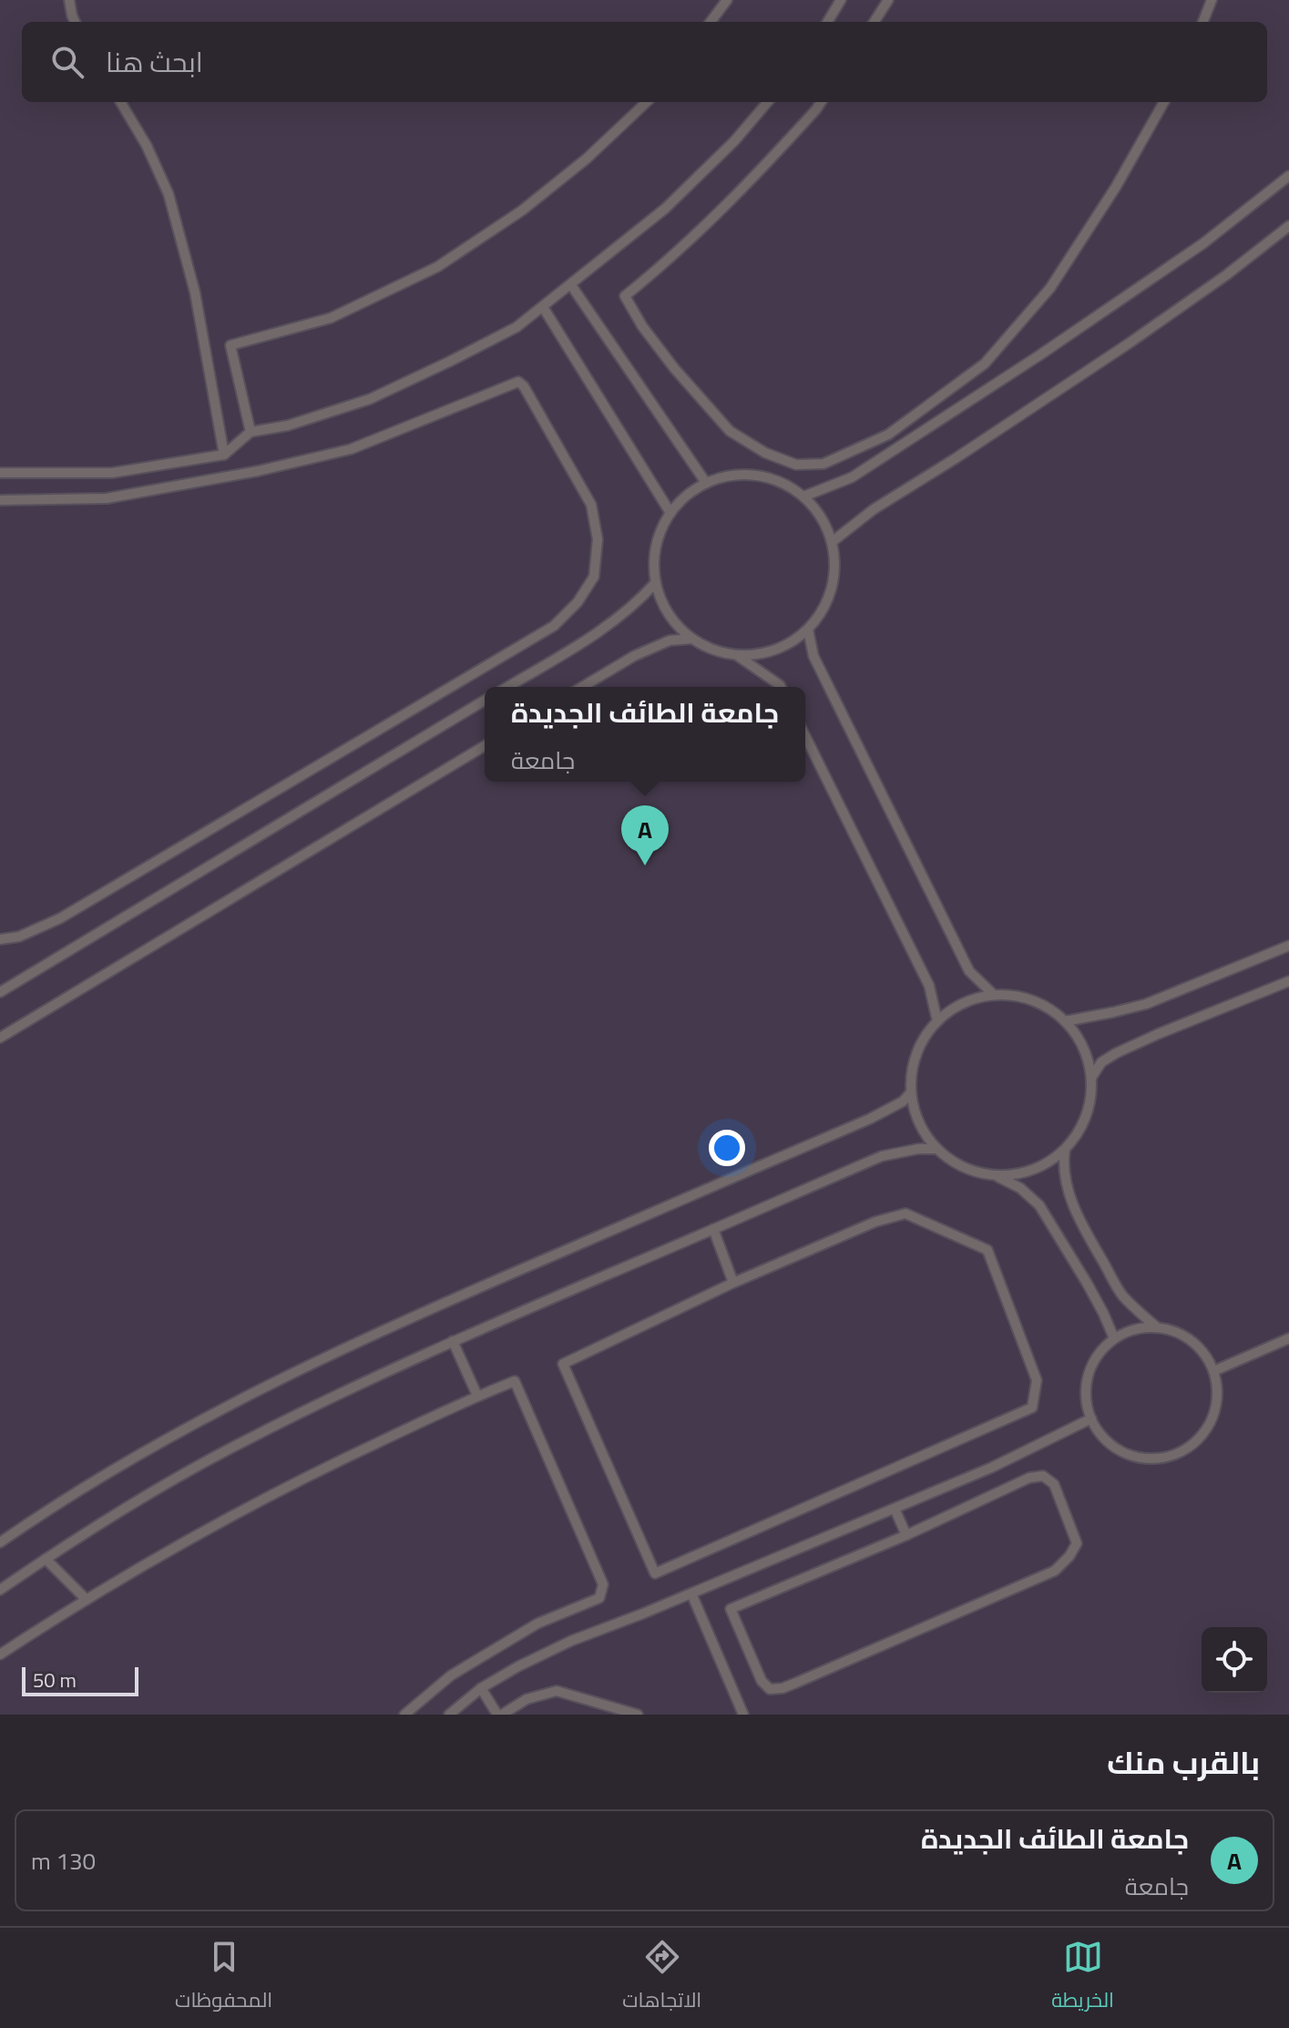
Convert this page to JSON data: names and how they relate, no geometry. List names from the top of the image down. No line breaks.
{"scale_bar":"50 m","page":{"search":"ابحث هنا","popup":["جامعة الطائف الجديدة","جامعة"],"pins":"A","scale":"50 m","heading":"بالقرب منك","list":[{"mark":"A","name":"جامعة الطائف الجديدة","note":"جامعة","value":"130 m"}],"nav":["الخريطة","الاتجاهات","المحفوظات"]}}
